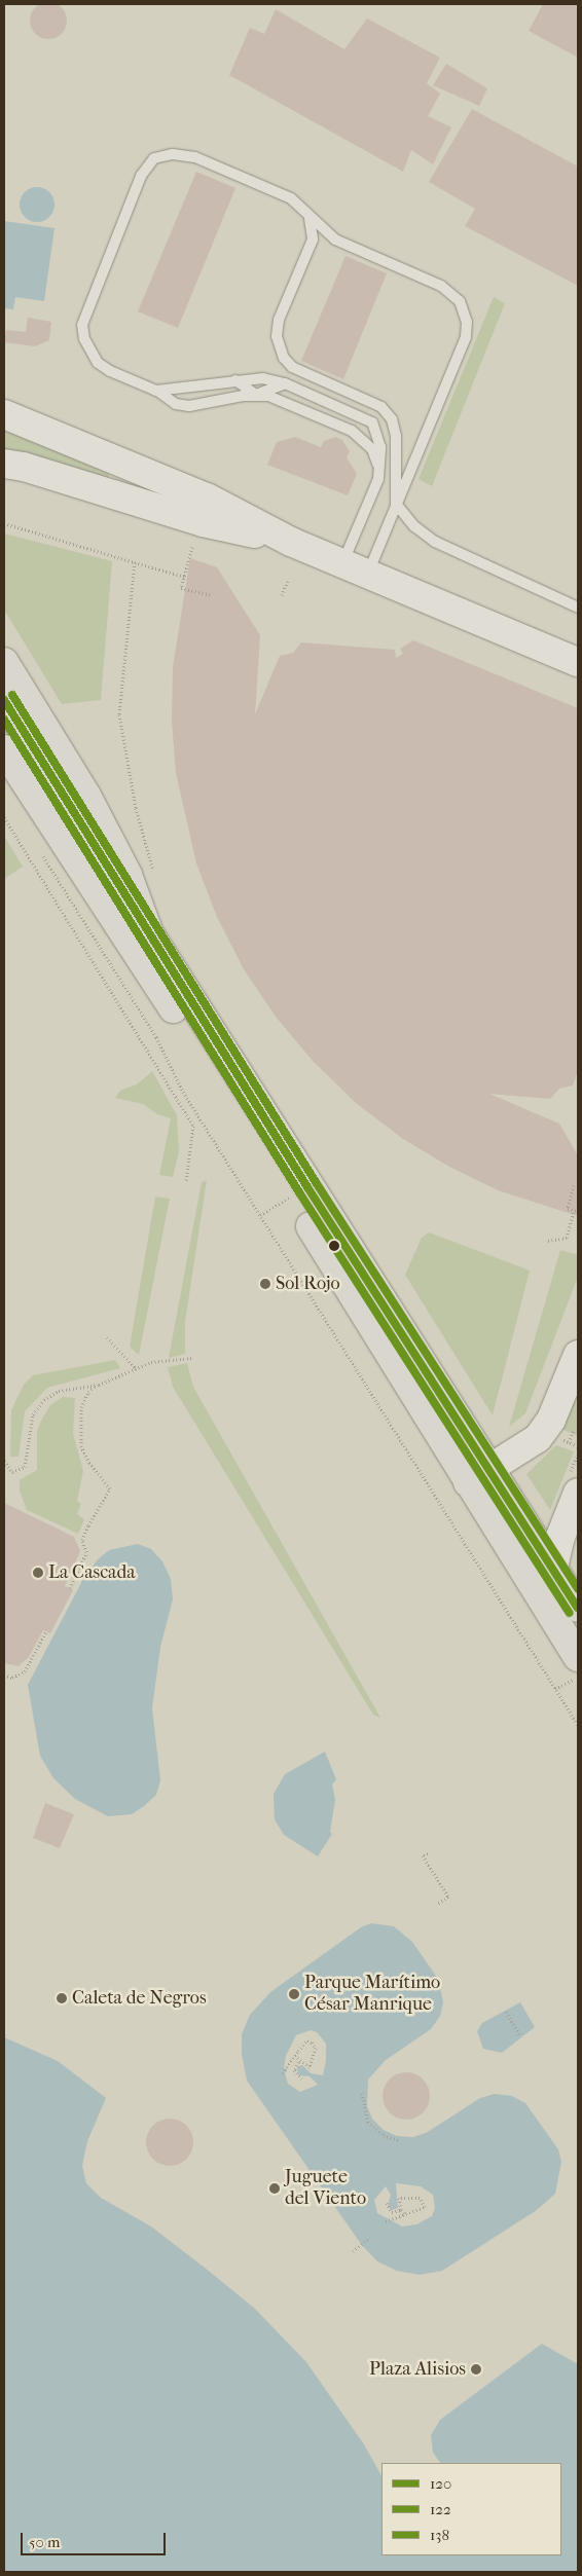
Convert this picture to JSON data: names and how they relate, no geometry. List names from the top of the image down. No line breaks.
{"places":["Sol Rojo","La Cascada","Parque Marítimo César Manrique","Caleta de Negros","Juguete del Viento","Plaza Alisios"],"lines":["transit line 138","transit line 120","transit line 122"],"legend":["120","122","138"],"scale_bar":"50 m"}
